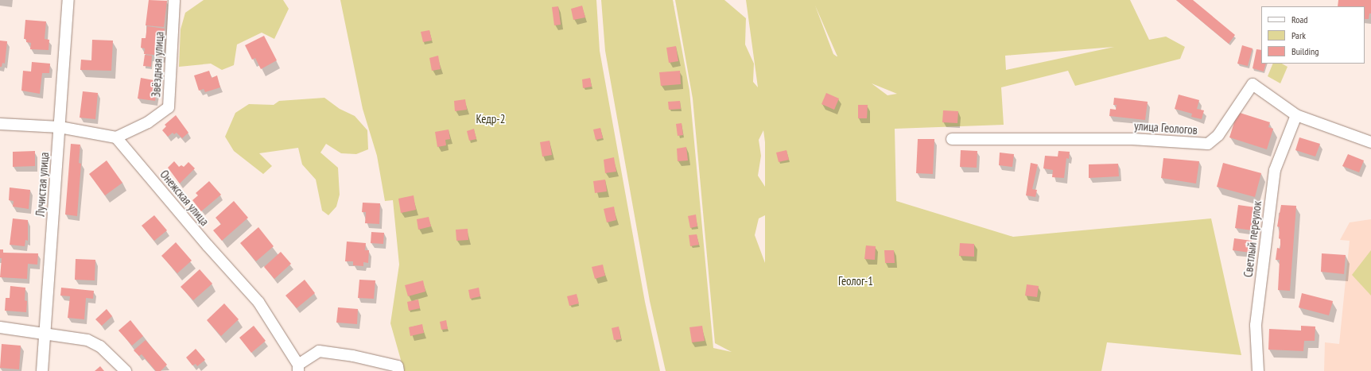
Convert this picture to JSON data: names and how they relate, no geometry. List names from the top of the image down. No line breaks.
{"streets":{"street":["Звёздная улица","улица Геологов","Лучистая улица","Онежская улица","Светлый переулок"]},"crossings":[["Звёздная улица","Онежская улица"],["улица Геологов","Светлый переулок"]],"parks":["Кедр-2","Геолог-1"],"legend":["Road","Park","Building"]}
